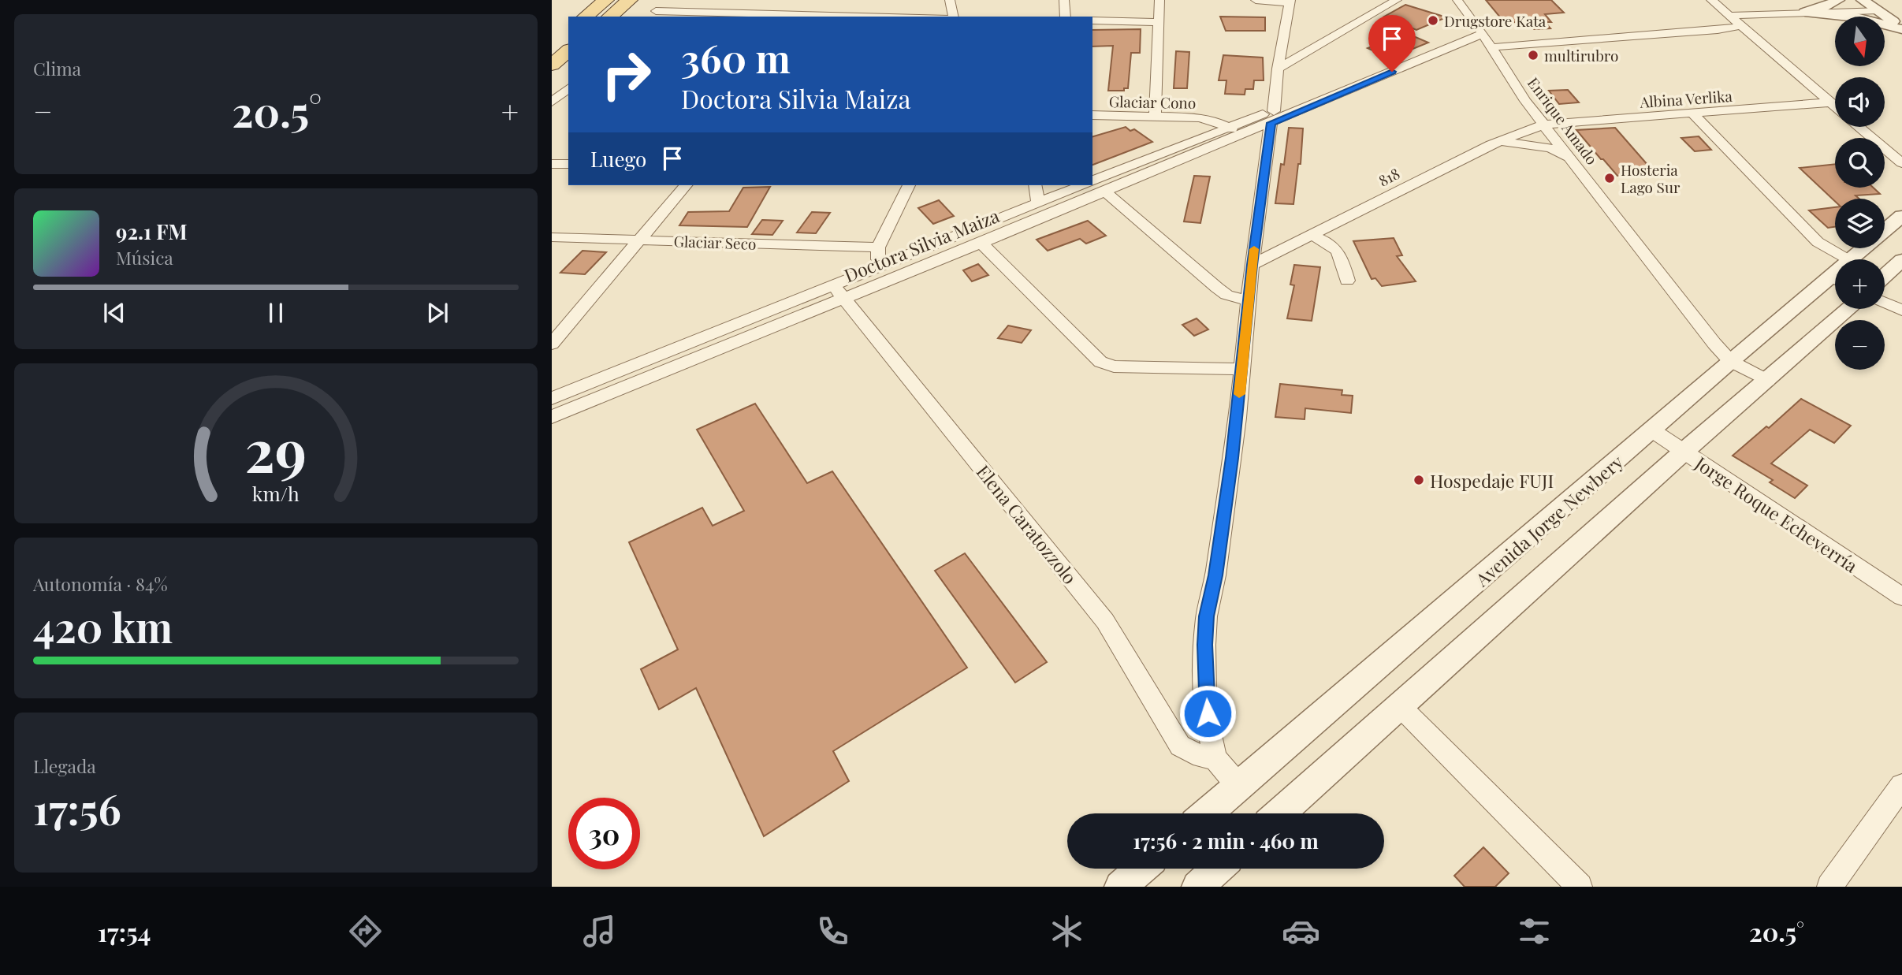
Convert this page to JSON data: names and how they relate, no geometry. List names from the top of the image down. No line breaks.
{"streets":{"street":["Albina Verlika","Glaciar Cono","Enrique Amado","818","Glaciar Seco","Doctora Silvia Maiza","Jorge Roque Echeverría","Avenida Jorge Newbery","Elena Caratozzolo"]},"crossings":[["Albina Verlika","Enrique Amado"],["Albina Verlika","818"],["Glaciar Cono","Doctora Silvia Maiza"],["Enrique Amado","818"],["Enrique Amado","Doctora Silvia Maiza"],["Enrique Amado","Avenida Jorge Newbery"],["Doctora Silvia Maiza","Elena Caratozzolo"],["Jorge Roque Echeverría","Avenida Jorge Newbery"]],"places":["Drugstore Kata","multirubro","Hosteria Lago Sur","Hospedaje FUJI"],"north":"bottom","page":{"tile":["Clima",["Autonomía · 84%","420 km"],["Llegada","17:56"]],"map_buttons":["+","−"],"turn":["360 m","Doctora Silvia Maiza"],"heat":["−","20.5°","+"],"then":"Luego","song":["92.1 FM","Música"],"limit":"30","trip":"17:56 · 2 min · 460 m","tabs":["17:54","20.5°"],"gauge":["29","km/h"]}}
